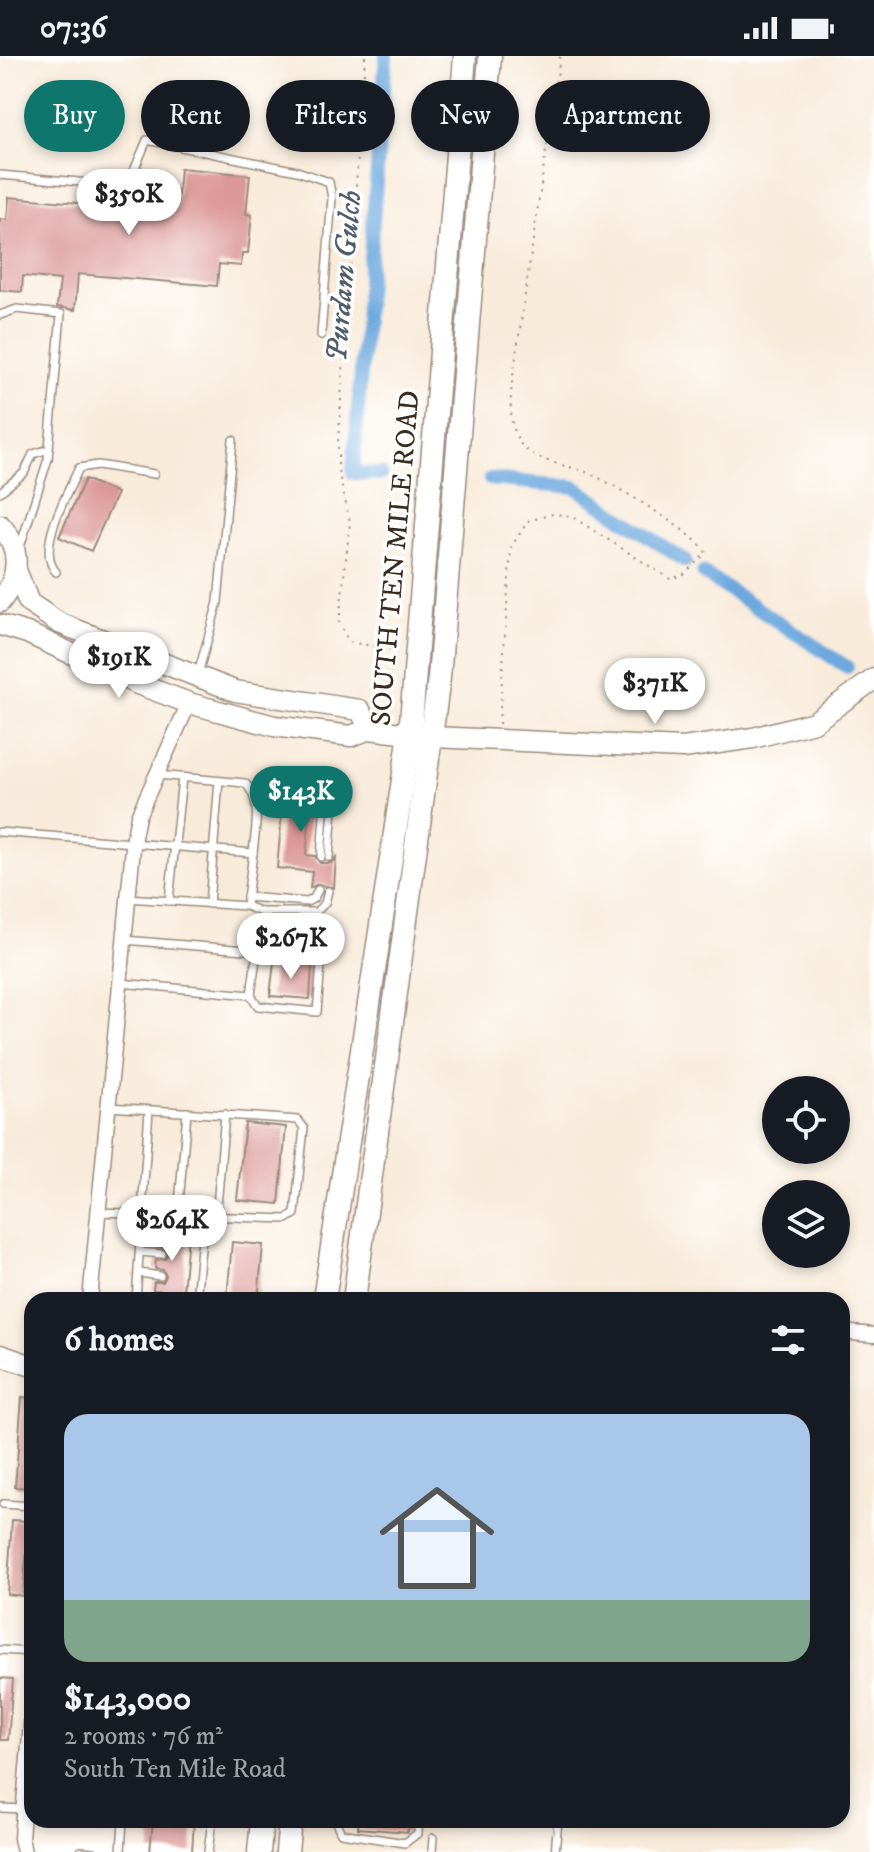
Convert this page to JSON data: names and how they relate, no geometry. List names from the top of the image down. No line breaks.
{"streets":{"main road":["SOUTH TEN MILE ROAD"]},"water":["Purdam Gulch"],"page":{"status":"07:36","chip":["Buy","Rent","Filters","New","Apartment"],"price":["$350K","$191K","$371K","$143K","$267K","$264K"],"heading":"6 homes","list":[{"name":"$143,000","note":"2 rooms · 76 m² · South Ten Mile Road"}]}}
